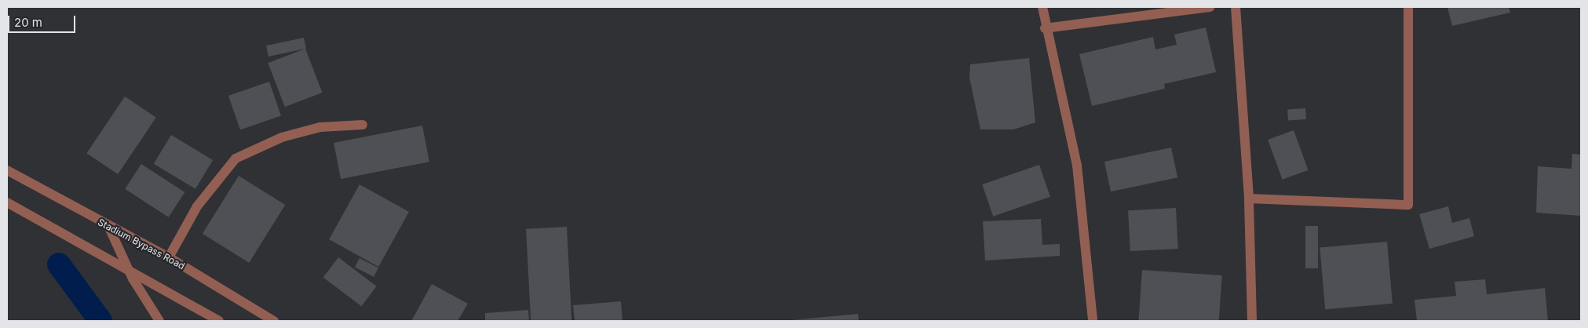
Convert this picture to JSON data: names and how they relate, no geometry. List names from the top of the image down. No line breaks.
{"streets":{"street":["Stadium Bypass Road"]},"scale_bar":"20 m"}
